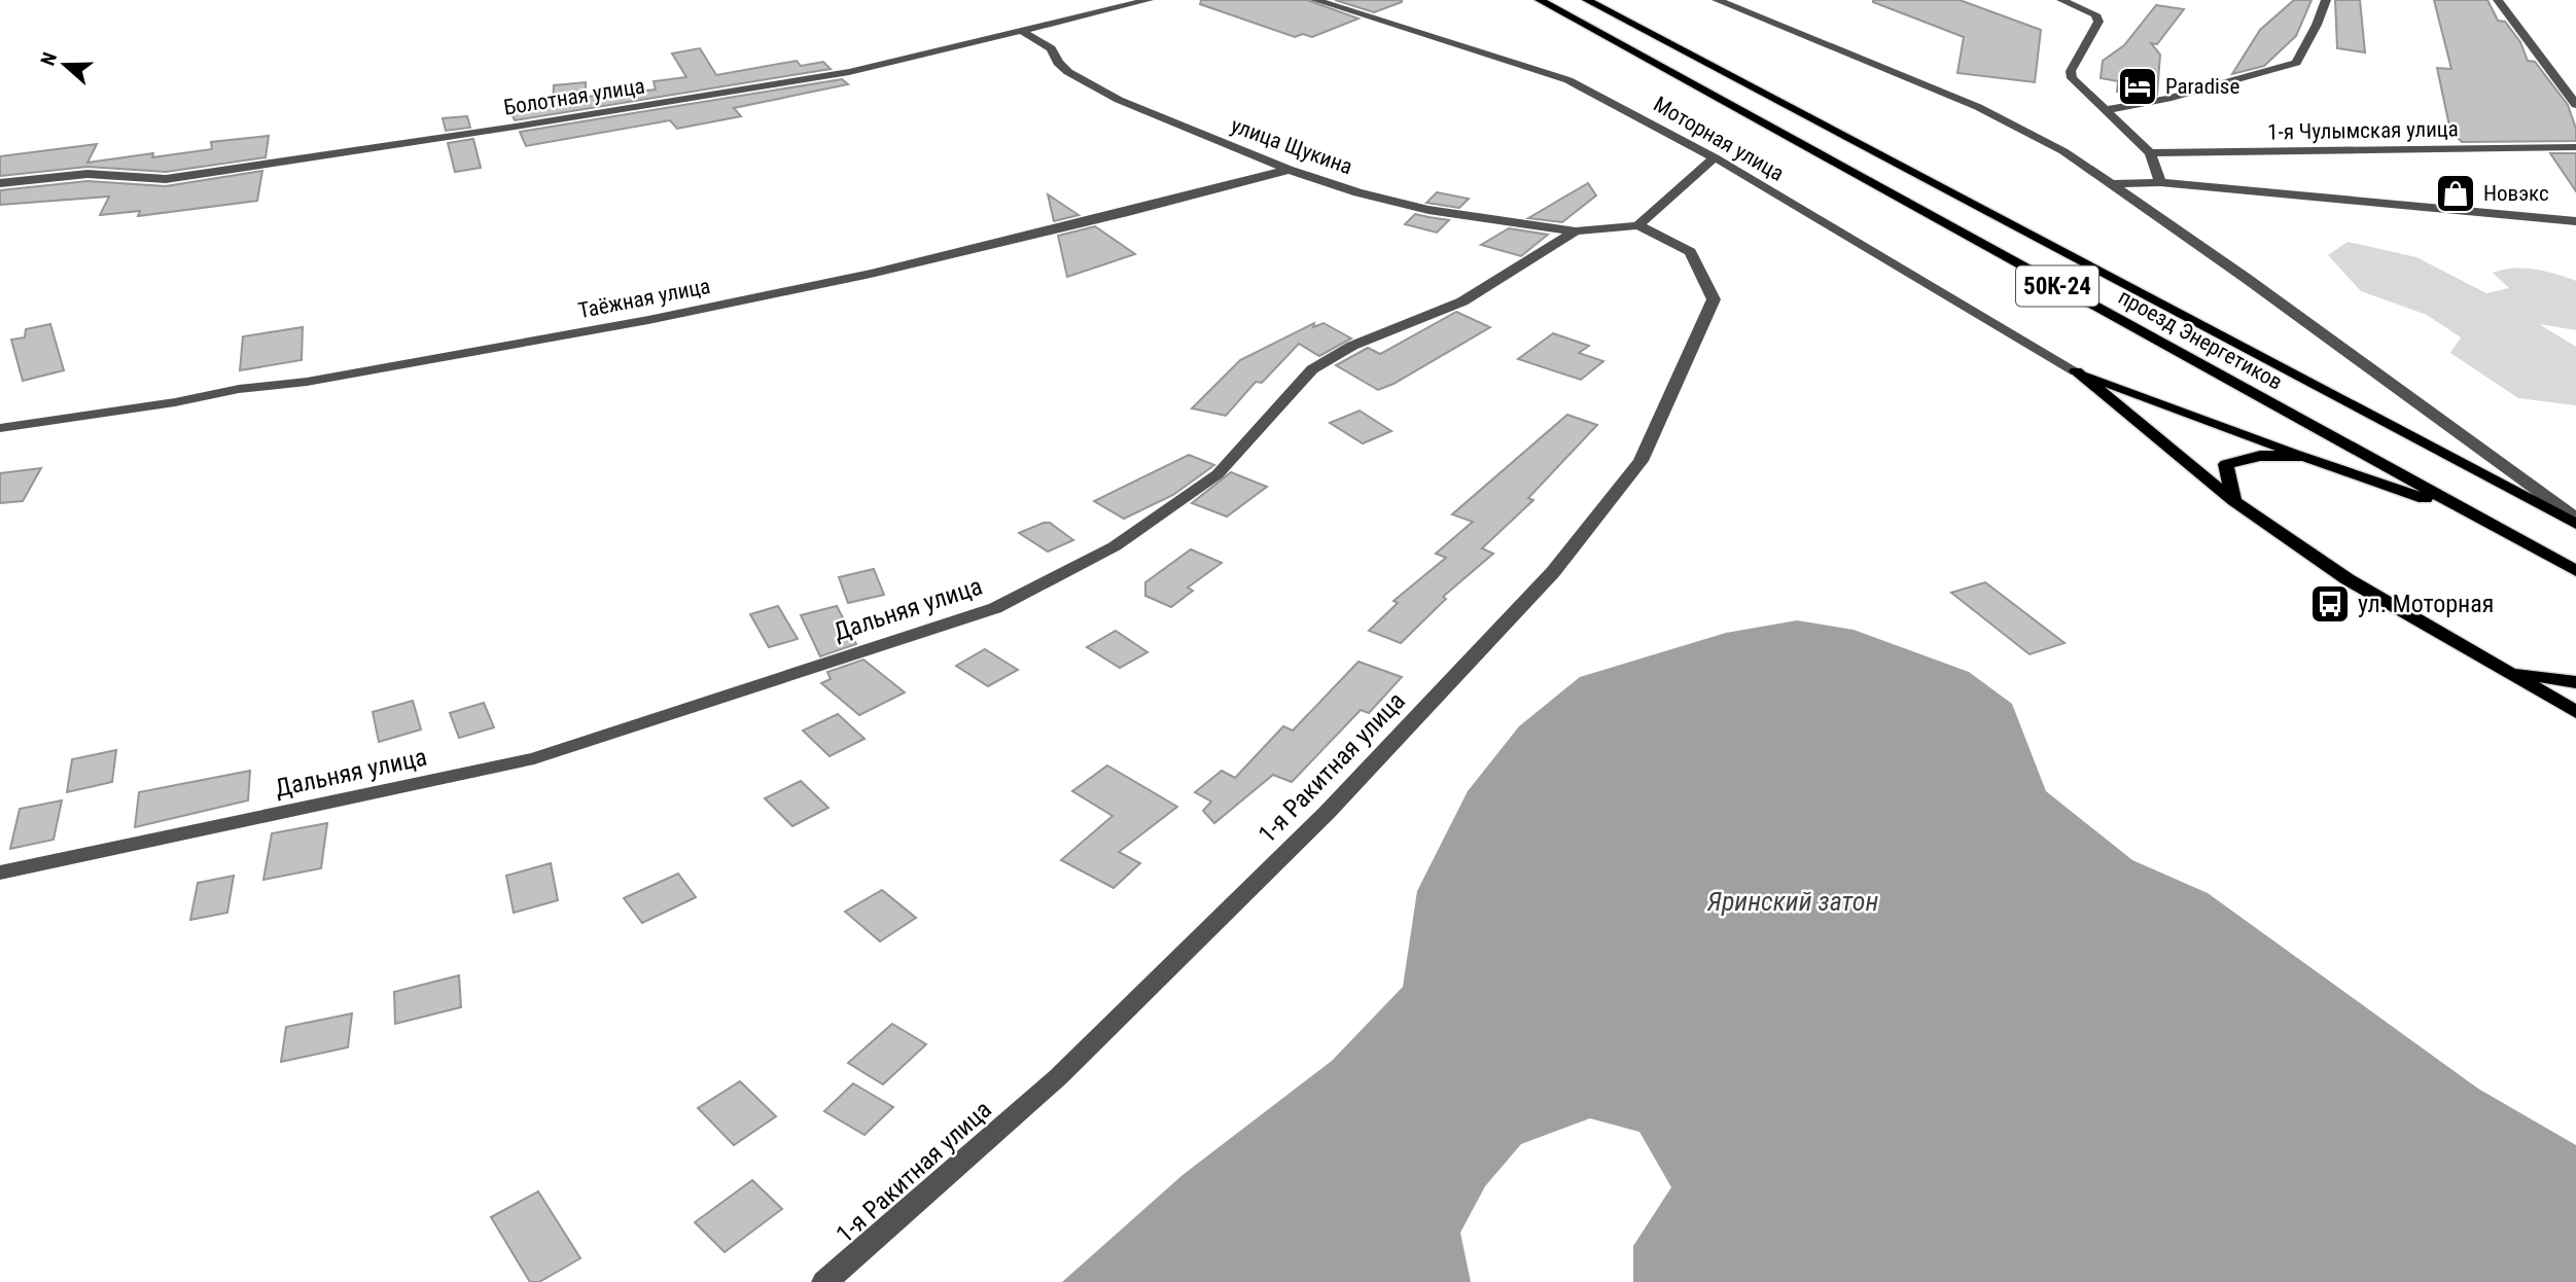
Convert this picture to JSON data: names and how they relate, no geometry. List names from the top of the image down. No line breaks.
{"streets":{"main road":["50К-24","проезд Энергетиков"],"street":["Болотная улица","1-я Чулымская улица","Моторная улица","улица Щукина","Таёжная улица","Дальняя улица","1-я Ракитная улица"]},"crossings":[["Болотная улица","улица Щукина"],["улица Щукина","Таёжная улица"],["улица Щукина","Дальняя улица"],["Дальняя улица","1-я Ракитная улица"]],"water":["Яринский затон"],"places":{"hotel":["Paradise"],"shop":["Новэкс"],"bus stop":["ул. Моторная"]},"north":"left"}
